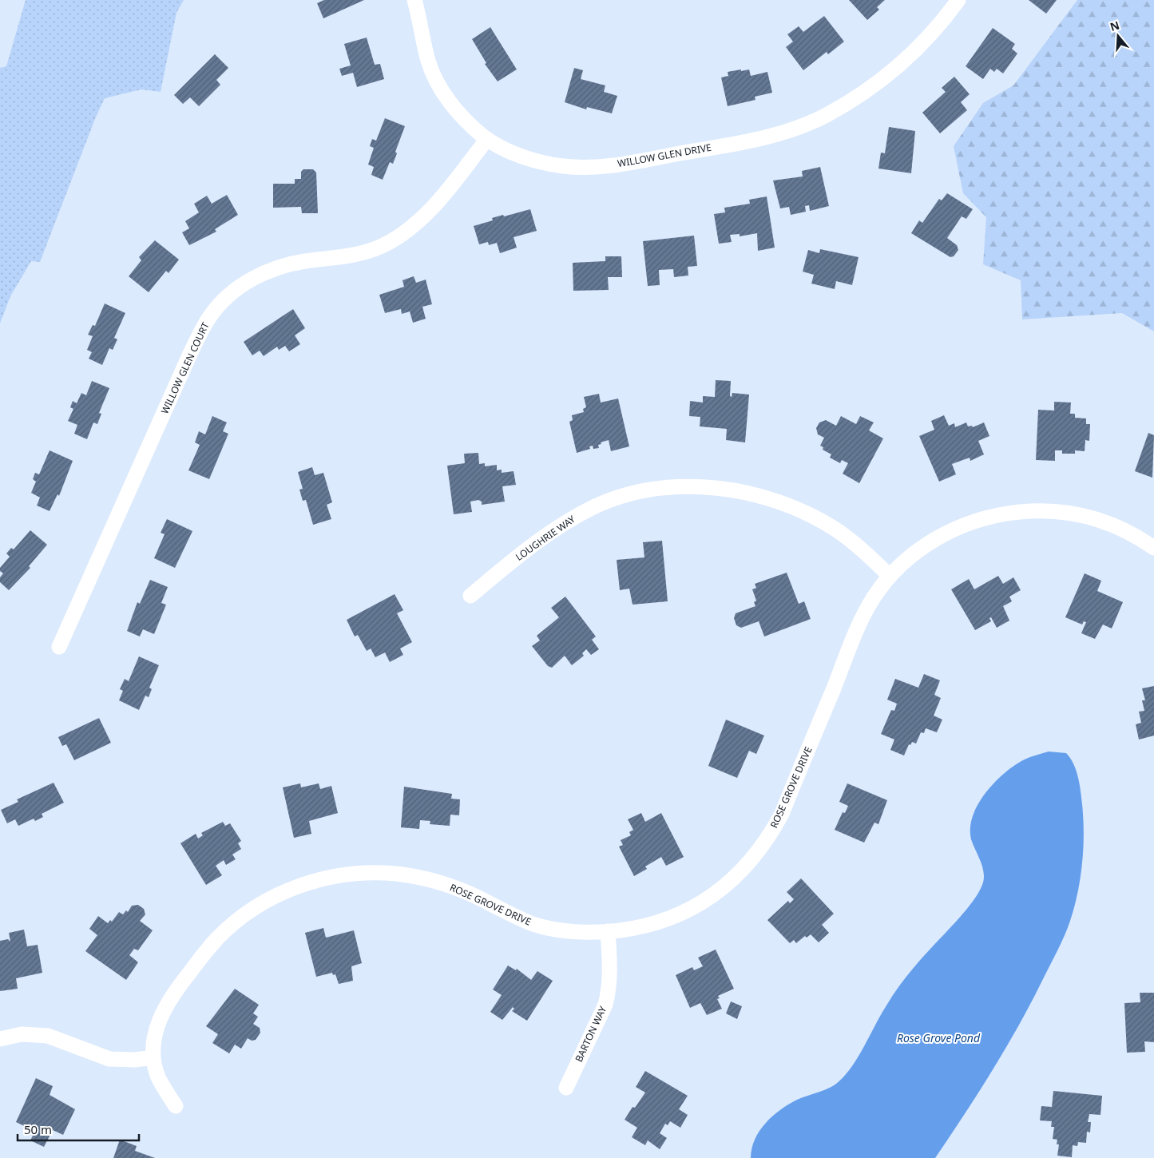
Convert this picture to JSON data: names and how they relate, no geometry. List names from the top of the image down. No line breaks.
{"streets":{"street":["WILLOW GLEN DRIVE","WILLOW GLEN COURT","LOUGHRIE WAY","ROSE GROVE DRIVE","BARTON WAY"]},"crossings":[["WILLOW GLEN DRIVE","WILLOW GLEN COURT"],["LOUGHRIE WAY","ROSE GROVE DRIVE"],["ROSE GROVE DRIVE","BARTON WAY"]],"water":["Rose Grove Pond"],"scale_bar":"50 m","north":"top"}
